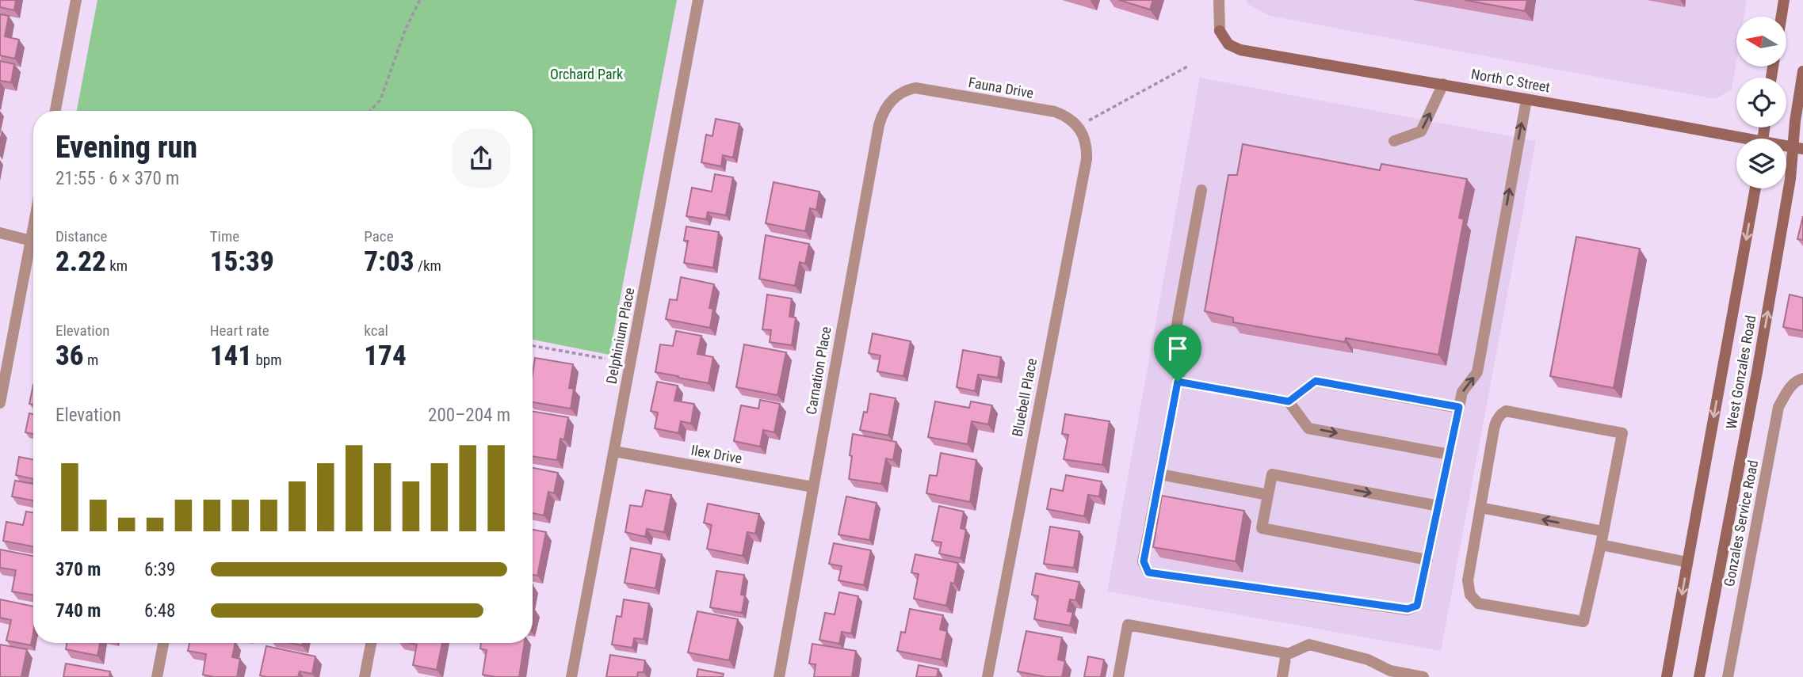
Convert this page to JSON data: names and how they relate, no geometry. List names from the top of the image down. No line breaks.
{"streets":{"main road":["North C Street","West Gonzales Road"],"street":["Fauna Drive","Delphinium Place","Carnation Place","Bluebell Place","Ilex Drive","Gonzales Service Road"]},"crossings":[["Fauna Drive","Carnation Place"],["Fauna Drive","Bluebell Place"],["Delphinium Place","Ilex Drive"],["Carnation Place","Ilex Drive"]],"parks":["Orchard Park"],"north":"left","page":{"heading":["Evening run","21:55 · 6 × 370 m"],"stats":[["Distance","2.22 km"],["Time","15:39"],["Pace","7:03 /km"],["Elevation","36 m"],["Heart rate","141 bpm"],["kcal","174"]],"chart":["Elevation","200–204 m"],"list":[{"name":"370 m","note":"6:39"},{"name":"740 m","note":"6:48"}]}}
